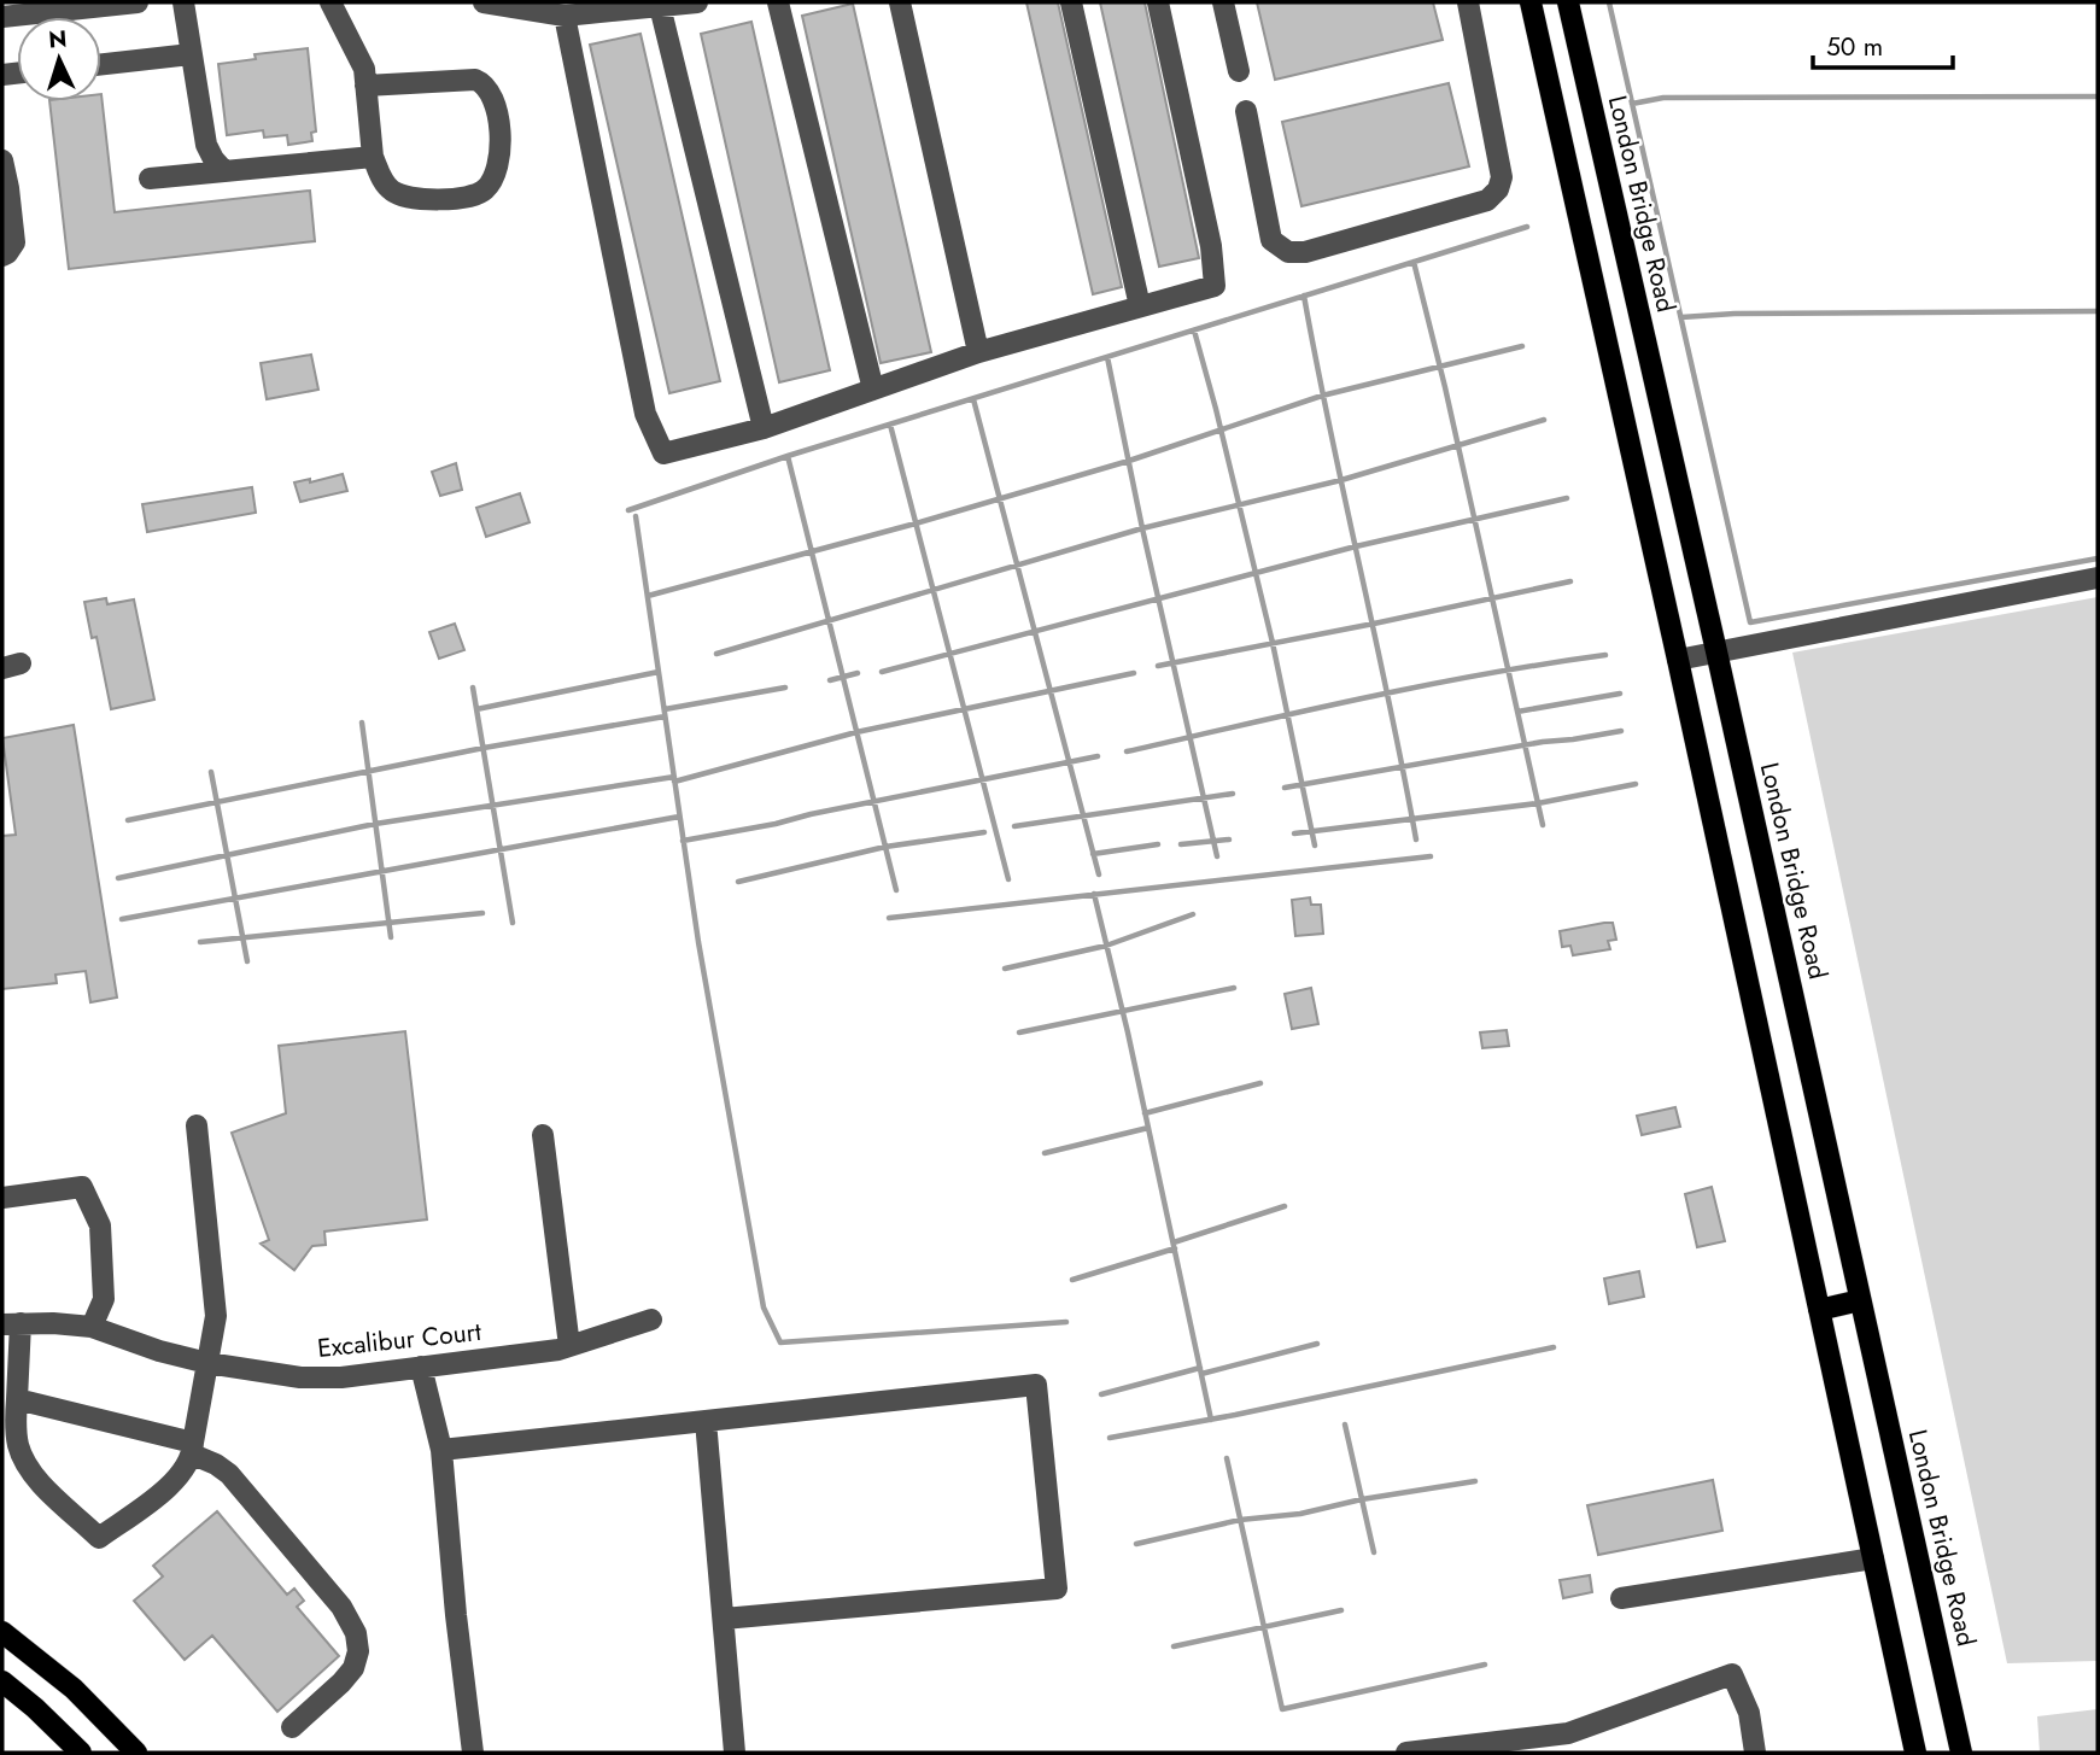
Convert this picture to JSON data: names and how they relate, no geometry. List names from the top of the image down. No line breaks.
{"streets":{"main road":["London Bridge Road"],"street":["Excalibur Court"]},"scale_bar":"50 m","north":"top"}
